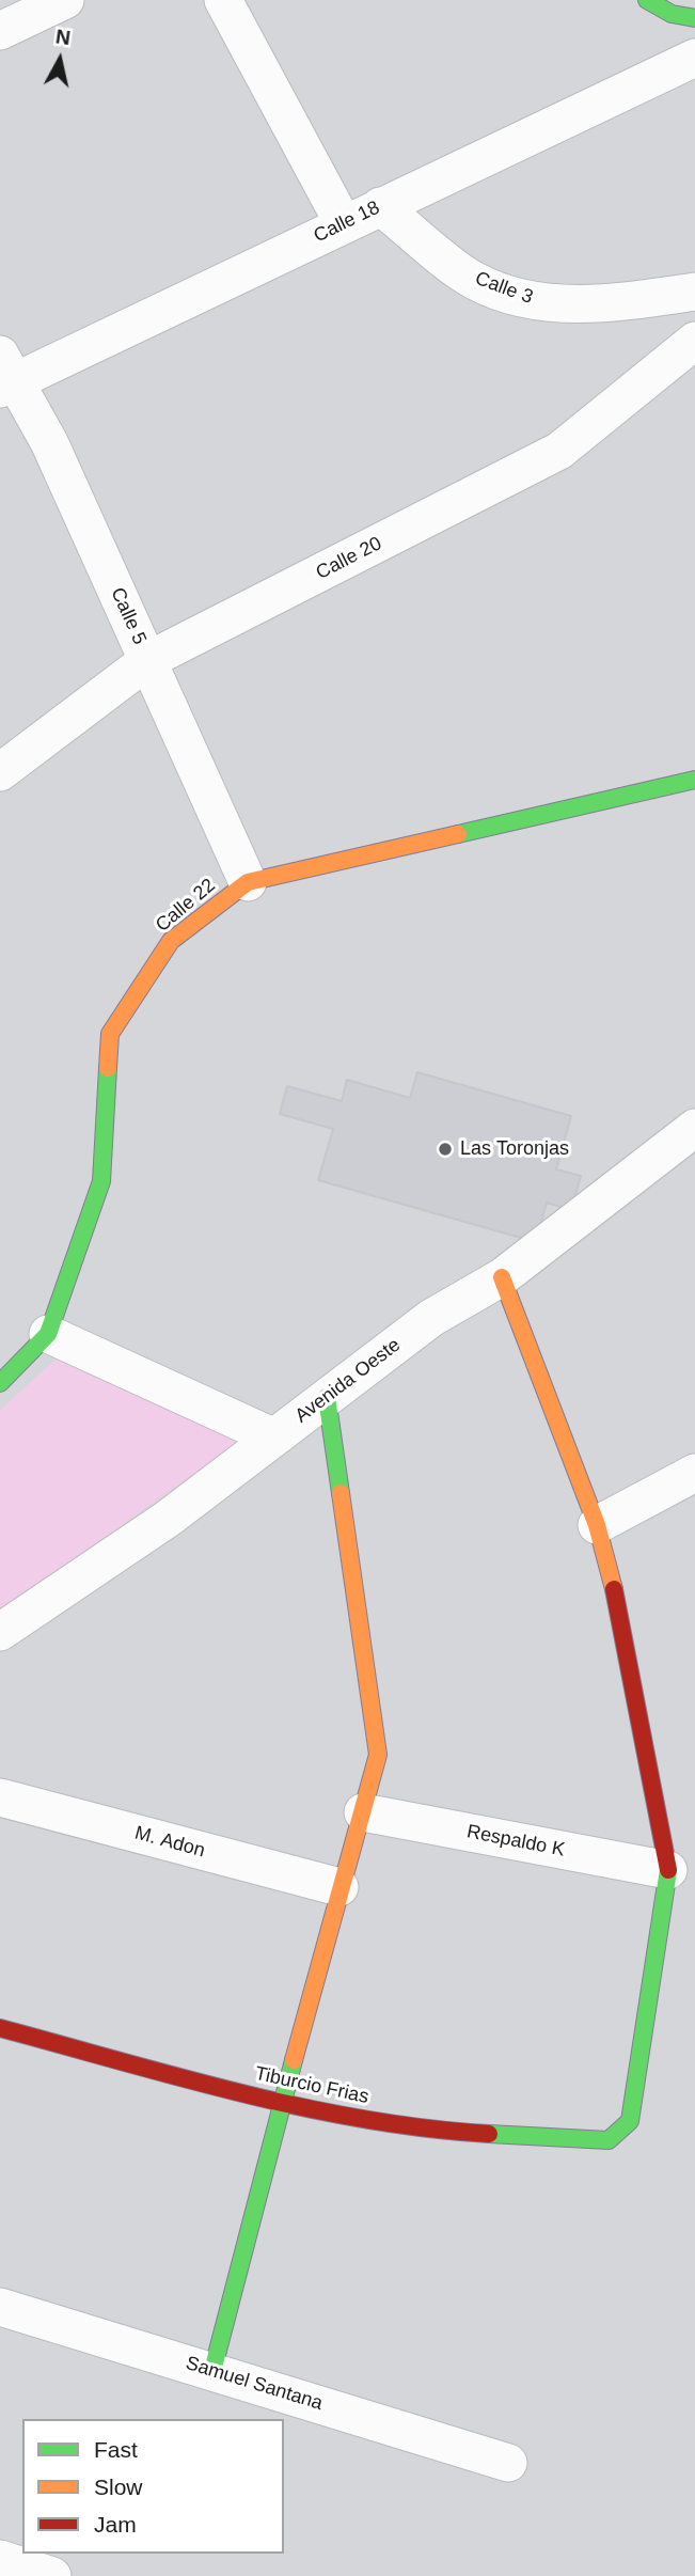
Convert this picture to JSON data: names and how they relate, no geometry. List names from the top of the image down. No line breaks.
{"streets":{"street":["Calle 18","Calle 3","Calle 20","Calle 5","Calle 22","Avenida Oeste","Respaldo K","M. Adon","Tiburcio Frias","Samuel Santana"]},"crossings":[["Calle 18","Calle 3"],["Calle 18","Calle 5"],["Calle 20","Calle 5"],["Calle 5","Calle 22"],["Respaldo K","Tiburcio Frias"]],"places":["Las Toronjas"],"legend":["Fast","Slow","Jam"],"north":"top"}
